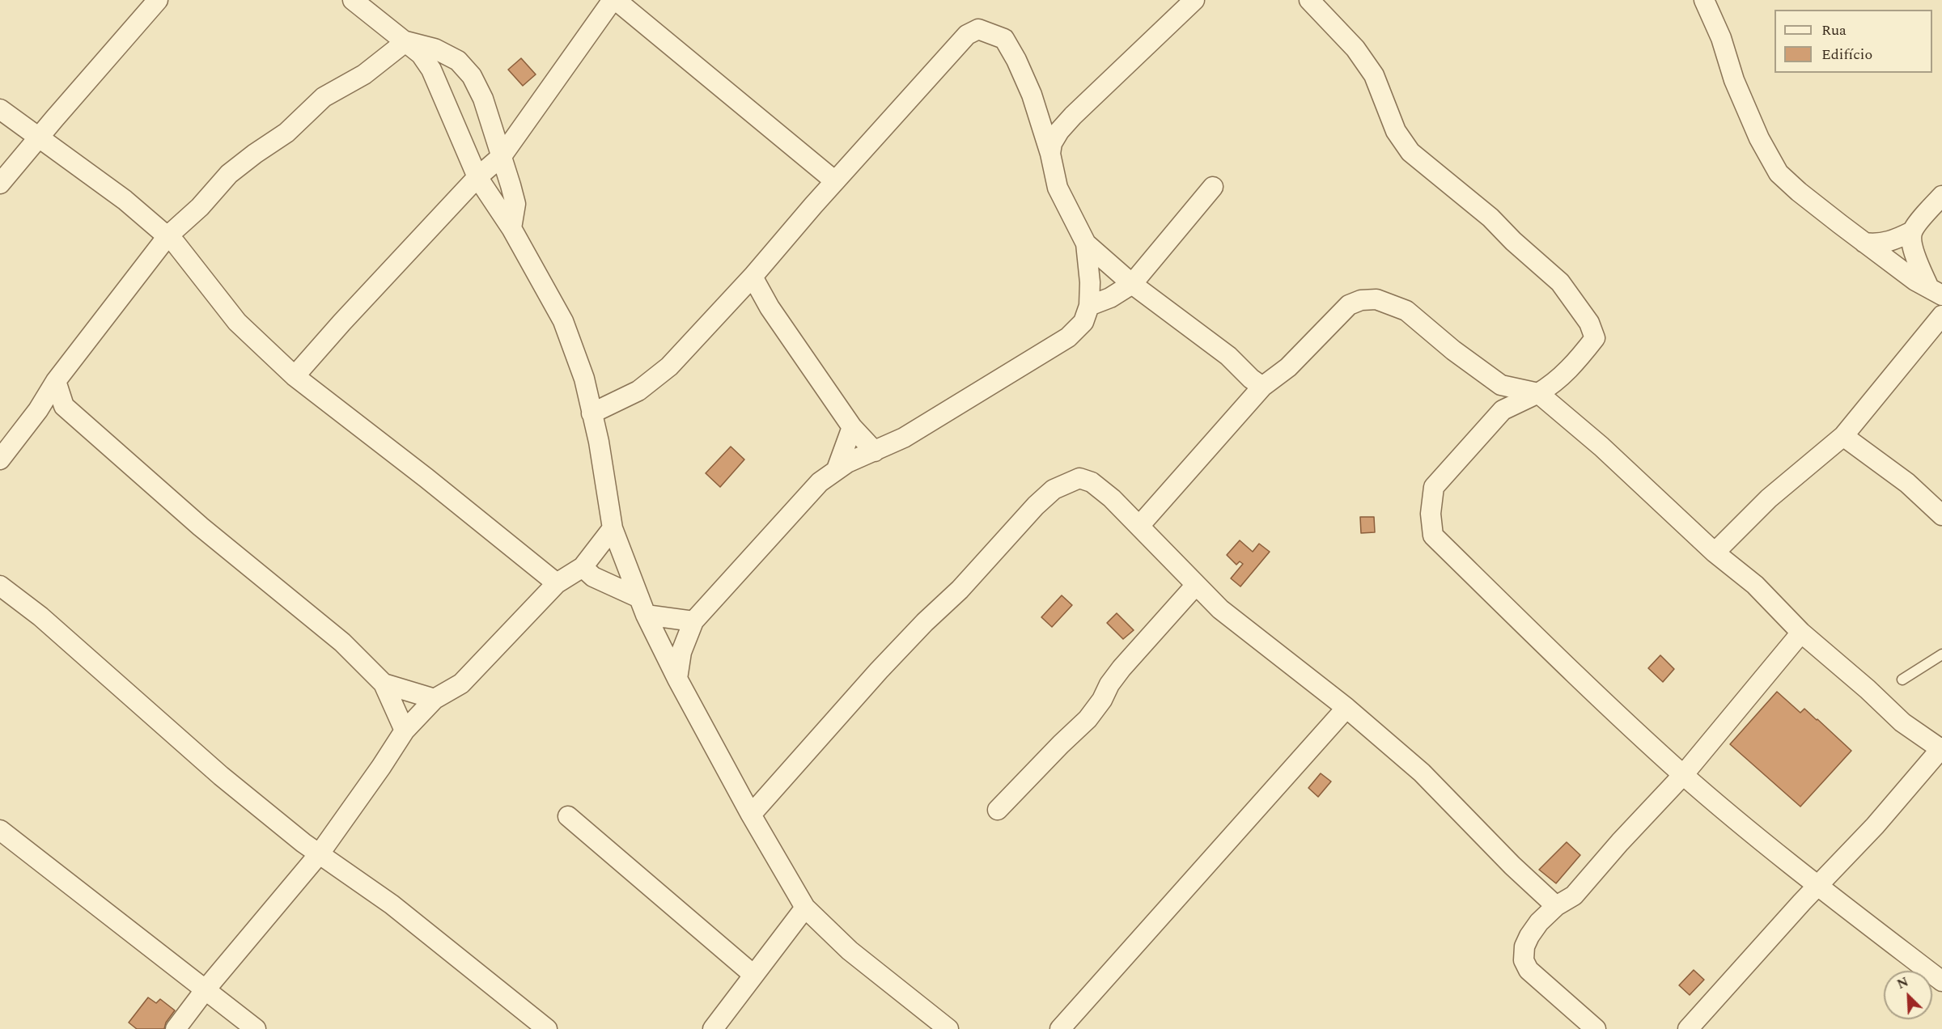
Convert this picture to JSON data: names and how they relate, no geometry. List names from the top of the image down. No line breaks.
{"legend":["Rua","Edifício"],"north":"top left"}
